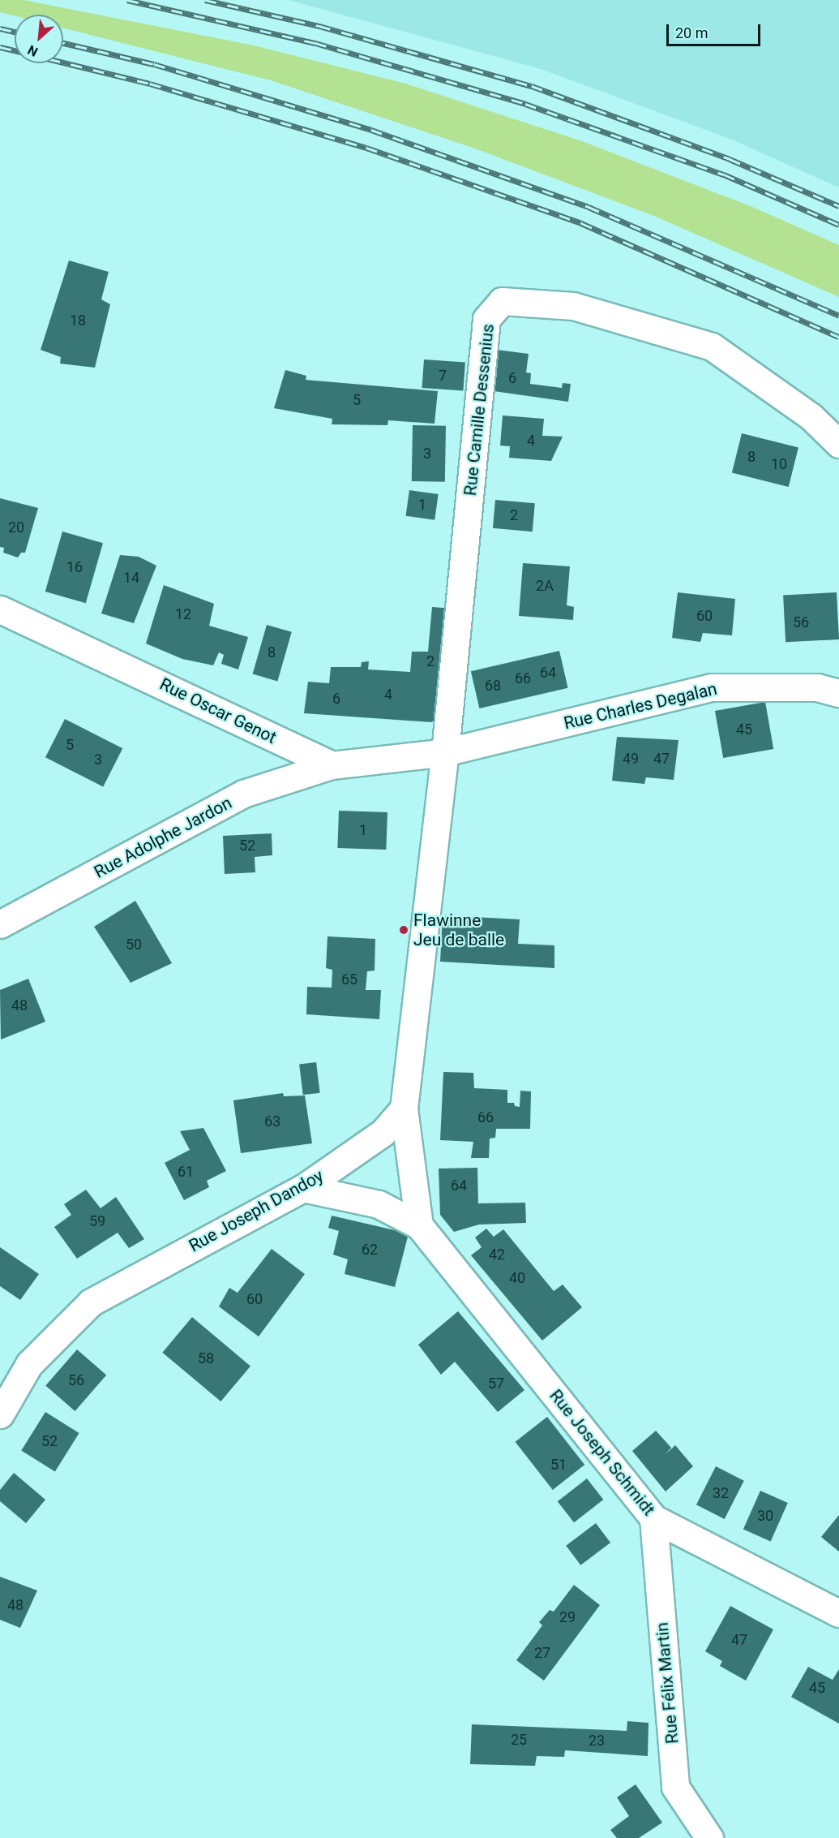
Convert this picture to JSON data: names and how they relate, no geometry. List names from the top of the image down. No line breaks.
{"streets":{"street":["Rue Camille Dessenius","Rue Charles Degalan","Rue Oscar Genot","Rue Adolphe Jardon","Rue Joseph Dandoy","Rue Joseph Schmidt","Rue Félix Martin"]},"crossings":[["Rue Camille Dessenius","Rue Charles Degalan"],["Rue Oscar Genot","Rue Adolphe Jardon"],["Rue Joseph Schmidt","Rue Félix Martin"]],"places":["Flawinne Jeu de balle"],"house_numbers":["18","7","6","5","4","3","8","10","1","2","20","16","14","2A","12","60","56","8","2","64","66","68","4","6","45","5","49","47","3","1","52","50","65","48","66","63","61","64","59","62","42","40","60","58","56","57","52","51","32","30","48","29","47","27","45","25","23"],"scale_bar":"20 m","north":"bottom left"}
